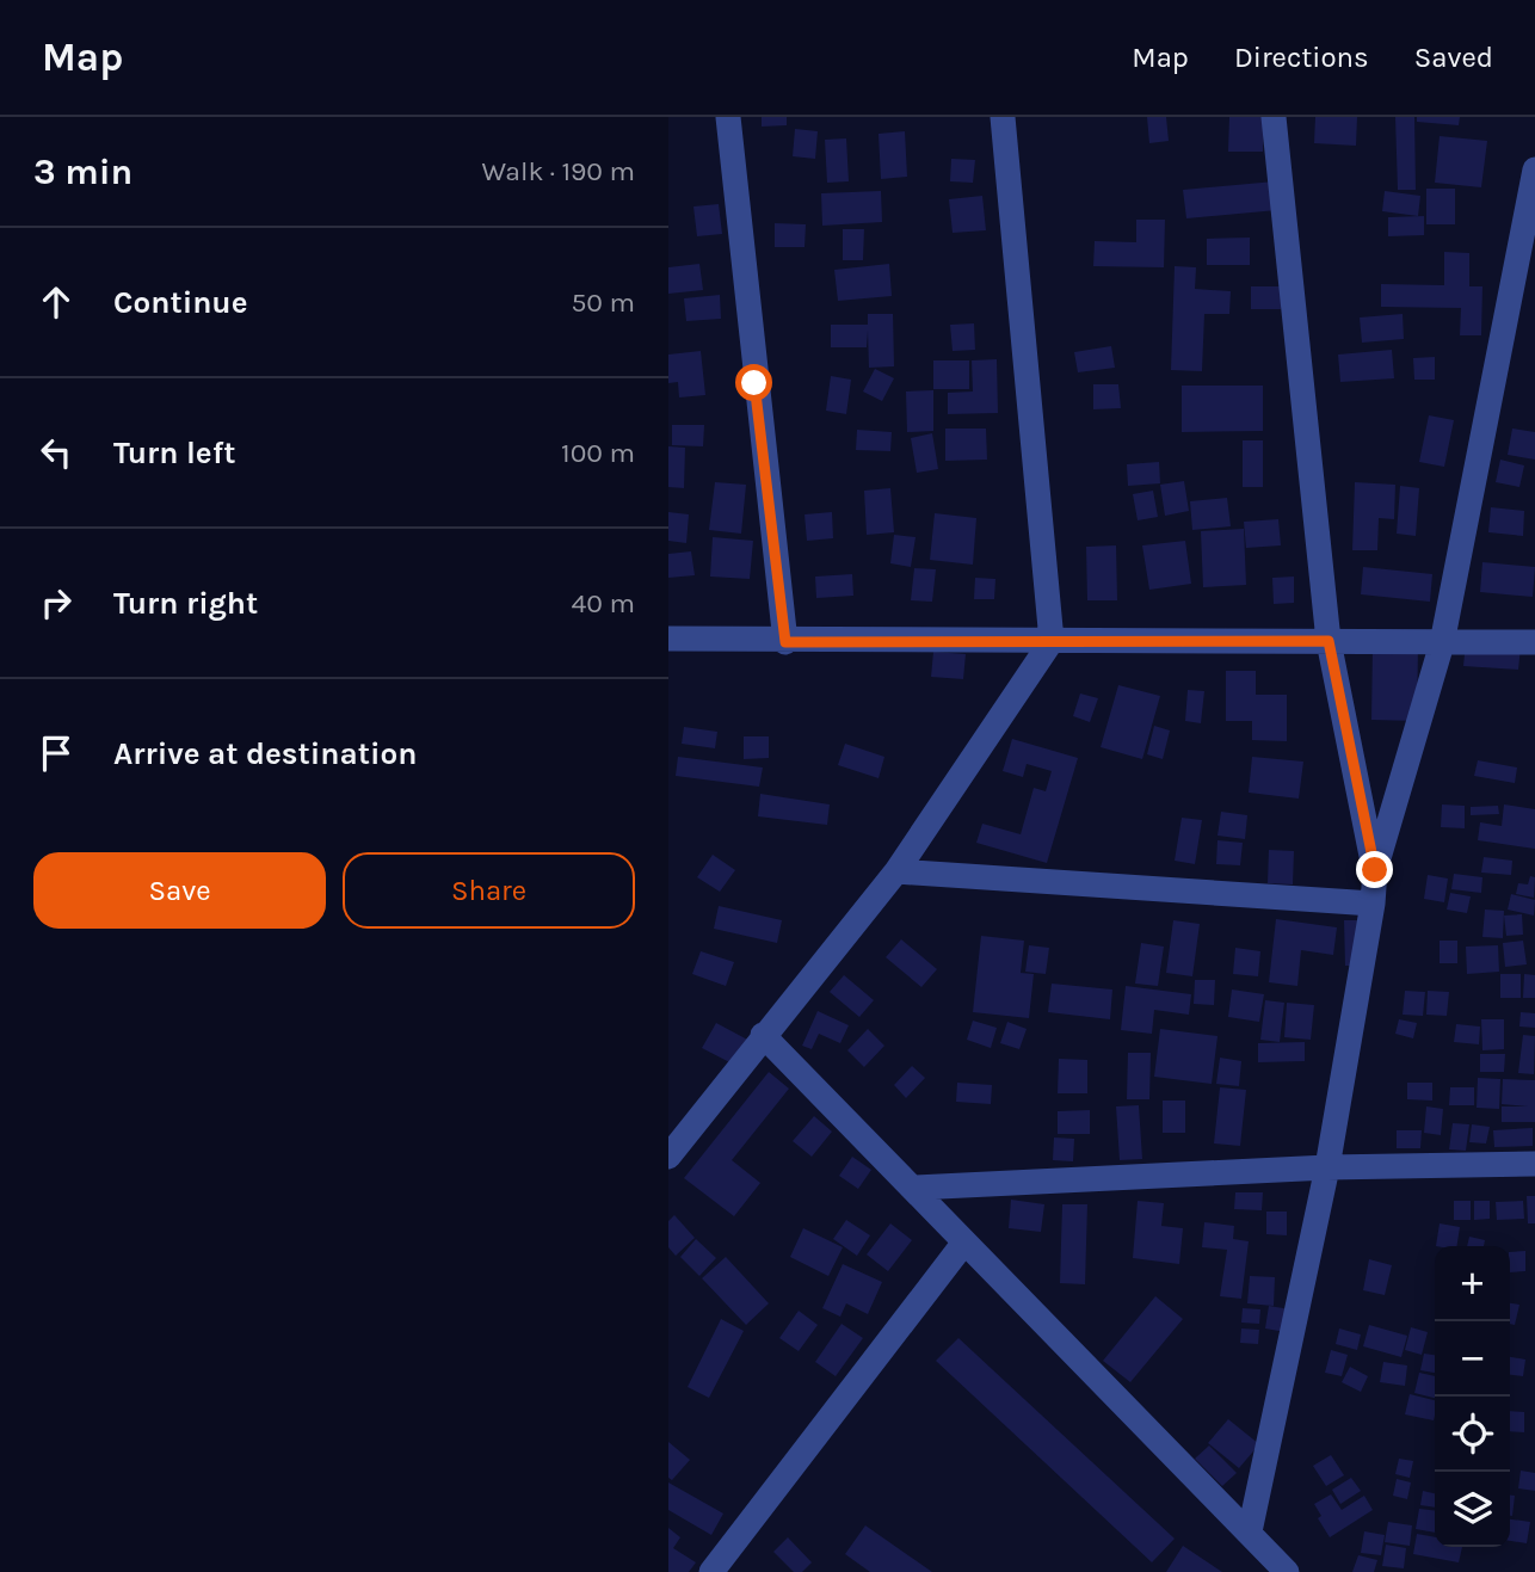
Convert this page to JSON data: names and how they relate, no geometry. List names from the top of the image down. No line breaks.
{"page":{"header":"Map","nav":["Map","Directions","Saved"],"heading":["3 min","Walk · 190 m"],"list":[["Continue","50 m"],["Turn left","100 m"],["Turn right","40 m"],"Arrive at destination"],"buttons":["Save","Share"],"map_buttons":["+","−"]}}
